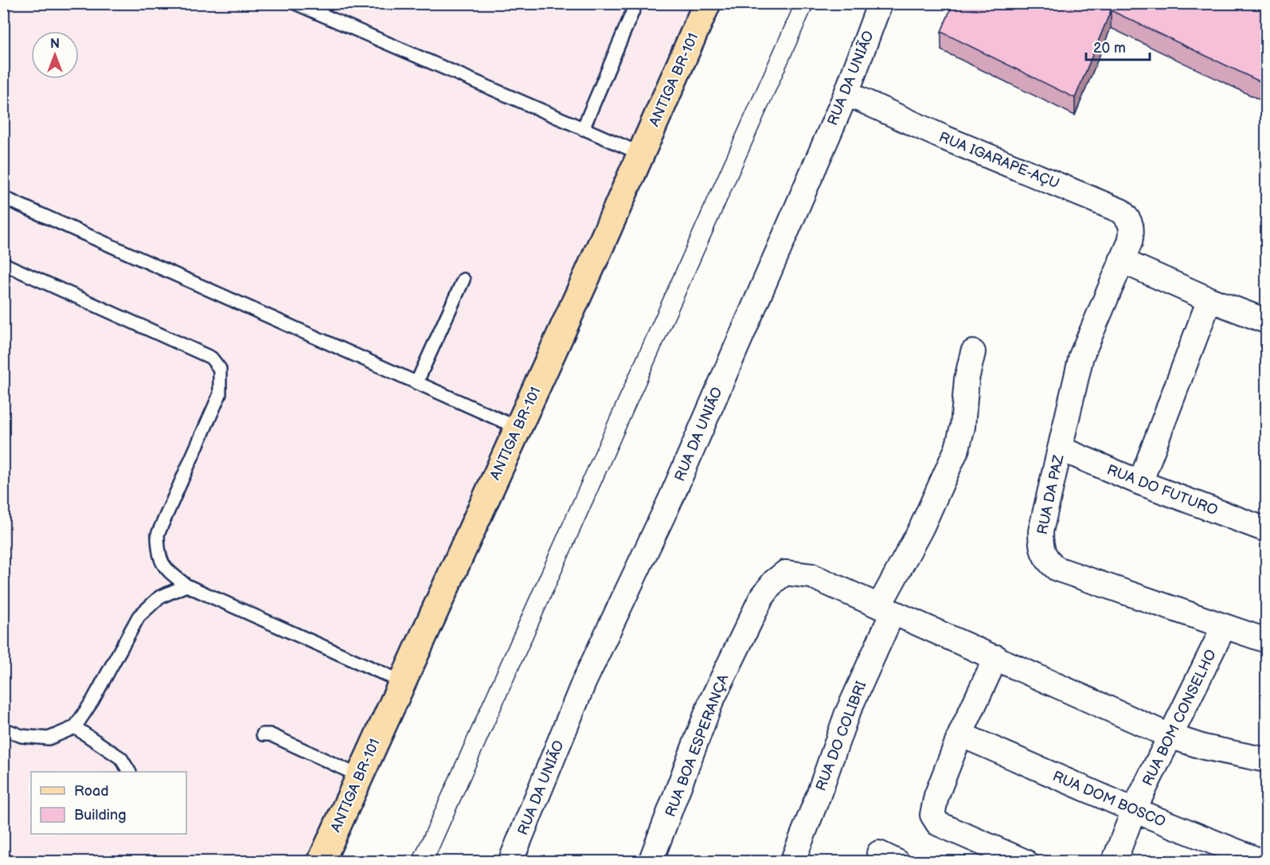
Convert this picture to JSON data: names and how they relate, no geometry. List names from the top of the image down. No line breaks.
{"streets":{"main road":["ANTIGA BR-101"],"street":["RUA DA UNIÃO","RUA IGARAPE-AÇU","RUA DO FUTURO","RUA DA PAZ","RUA BOM CONSELHO","RUA DO COLIBRI","RUA BOA ESPERANÇA","RUA DOM BOSCO"]},"crossings":[["RUA DA UNIÃO","RUA IGARAPE-AÇU"],["RUA IGARAPE-AÇU","RUA DA PAZ"],["RUA DO FUTURO","RUA DA PAZ"],["RUA DA PAZ","RUA BOM CONSELHO"],["RUA BOM CONSELHO","RUA DOM BOSCO"],["RUA DO COLIBRI","RUA BOA ESPERANÇA"]],"legend":["Road","Building"],"scale_bar":"20 m","north":"top"}
